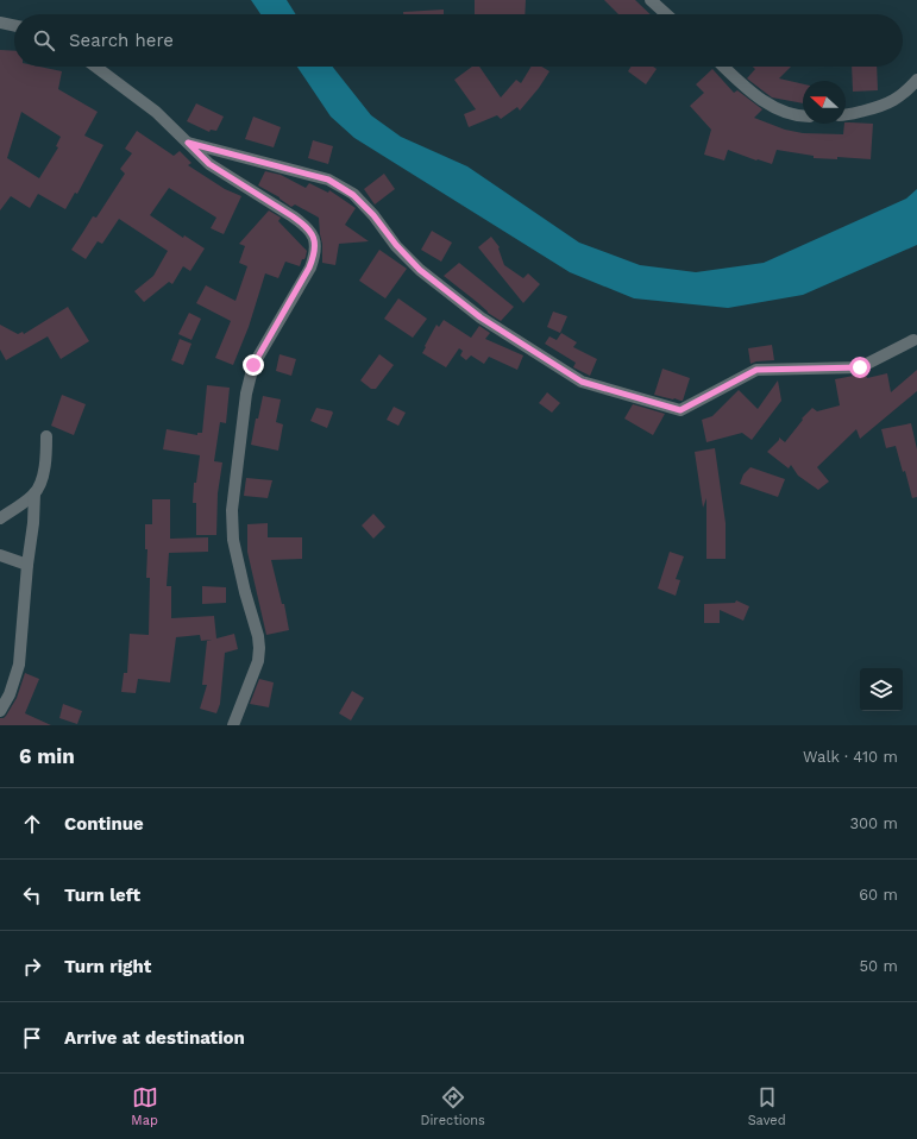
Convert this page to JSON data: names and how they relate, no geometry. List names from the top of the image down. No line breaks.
{"north":"left","page":{"search":"Search here","heading":["6 min","Walk · 410 m"],"list":[["Continue","300 m"],["Turn left","60 m"],["Turn right","50 m"],"Arrive at destination"],"nav":["Map","Directions","Saved"]}}
